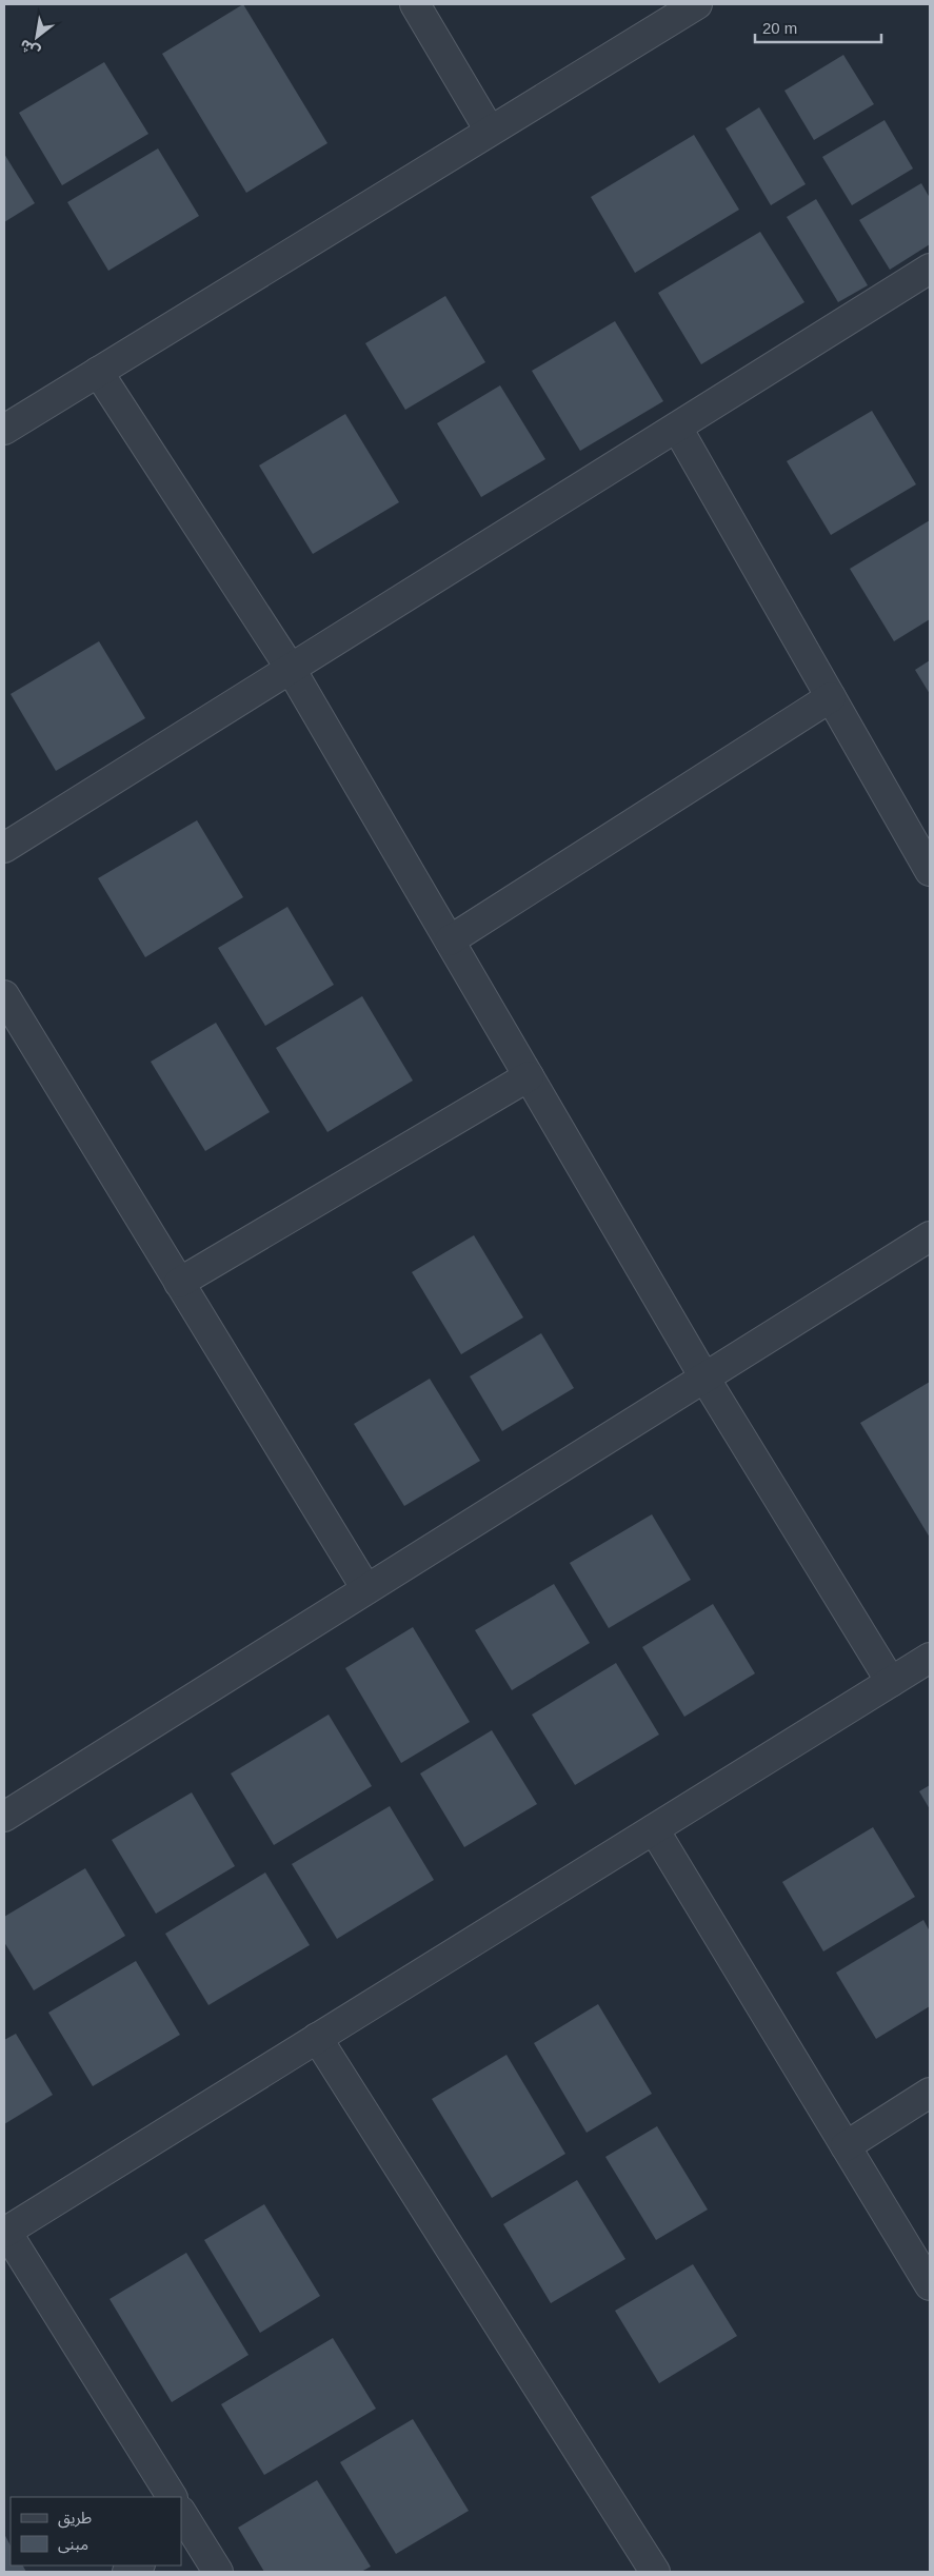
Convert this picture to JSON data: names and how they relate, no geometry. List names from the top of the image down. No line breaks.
{"legend":["طريق","مبنى"],"scale_bar":"20 m","north":"bottom left"}
